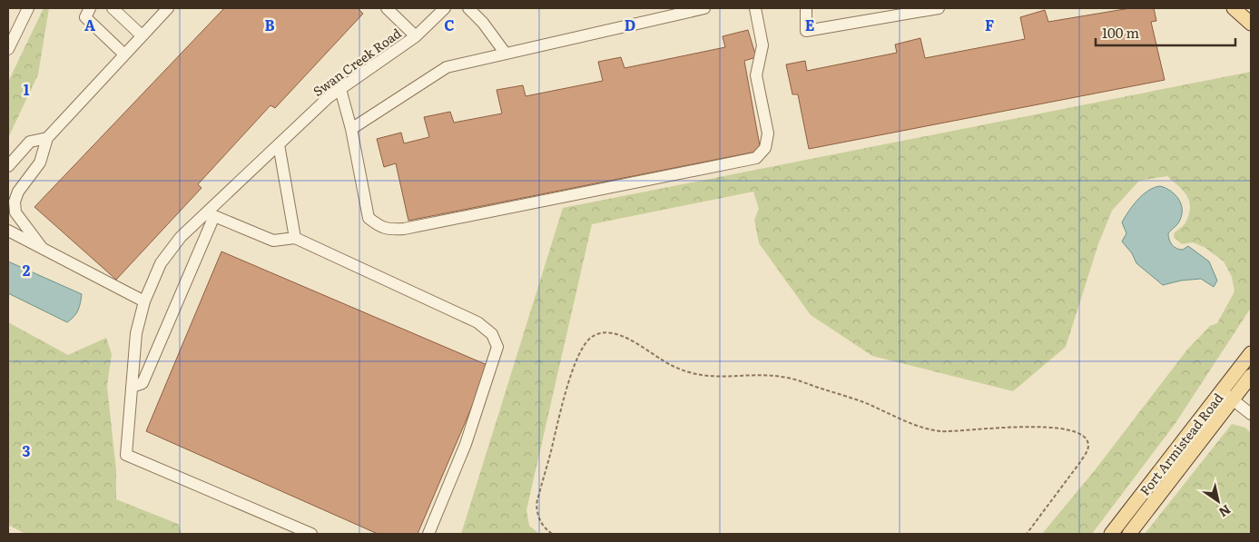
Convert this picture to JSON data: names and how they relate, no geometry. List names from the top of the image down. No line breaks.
{"streets":{"main road":["Fort Armistead Road"],"street":["Swan Creek Road"]},"scale_bar":"100 m","north":"bottom right","grid":{"columns":["A","B","C","D","E","F"],"rows":["1","2","3"]}}
